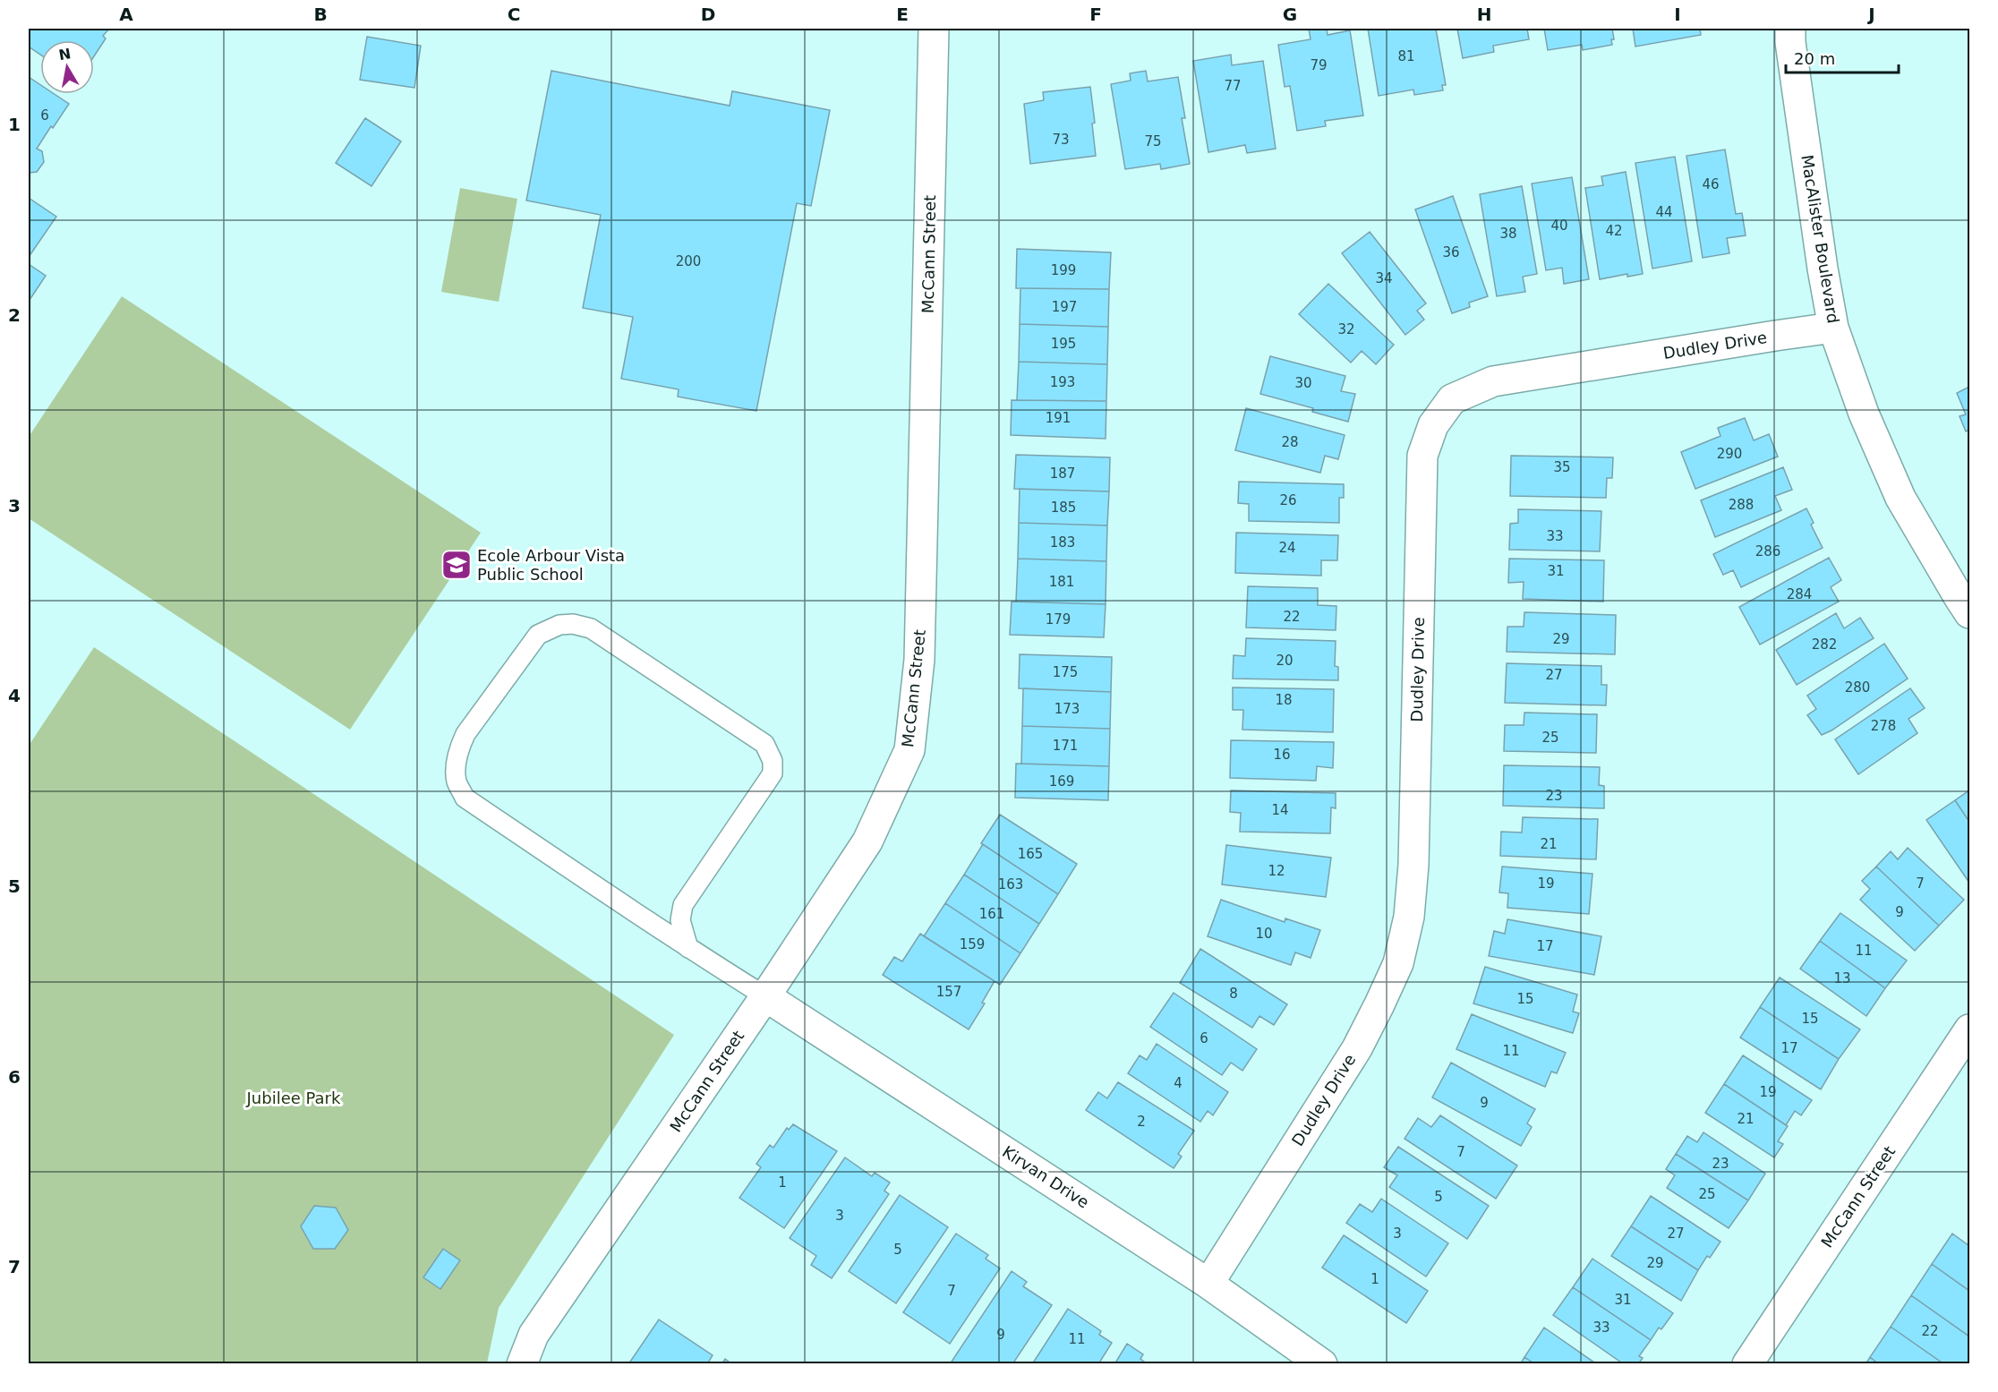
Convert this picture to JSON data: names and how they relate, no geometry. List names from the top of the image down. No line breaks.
{"streets":{"street":["MacAlister Boulevard","McCann Street","Dudley Drive","Kirvan Drive"]},"crossings":[["MacAlister Boulevard","Dudley Drive"],["McCann Street","Kirvan Drive"],["Dudley Drive","Kirvan Drive"]],"parks":["Jubilee Park"],"places":{"school or university":["Ecole Arbour Vista Public School"]},"house_numbers":["81","79","77","6","73","75","46","44","40","42","38","36","200","199","34","197","32","195","193","30","191","28","290","35","187","26","288","185","33","183","24","286","31","181","284","22","179","29","282","20","175","27","280","18","173","278","25","171","16","169","23","14","21","165","12","19","7","163","9","161","10","159","17","11","13","157","8","15","15","6","17","11","4","19","9","21","2","7","23","1","25","5","3","3","27","5","29","1","7","31","33","22","9","11"],"scale_bar":"20 m","north":"top","grid":{"columns":["A","B","C","D","E","F","G","H","I","J"],"rows":["1","2","3","4","5","6","7"]}}
